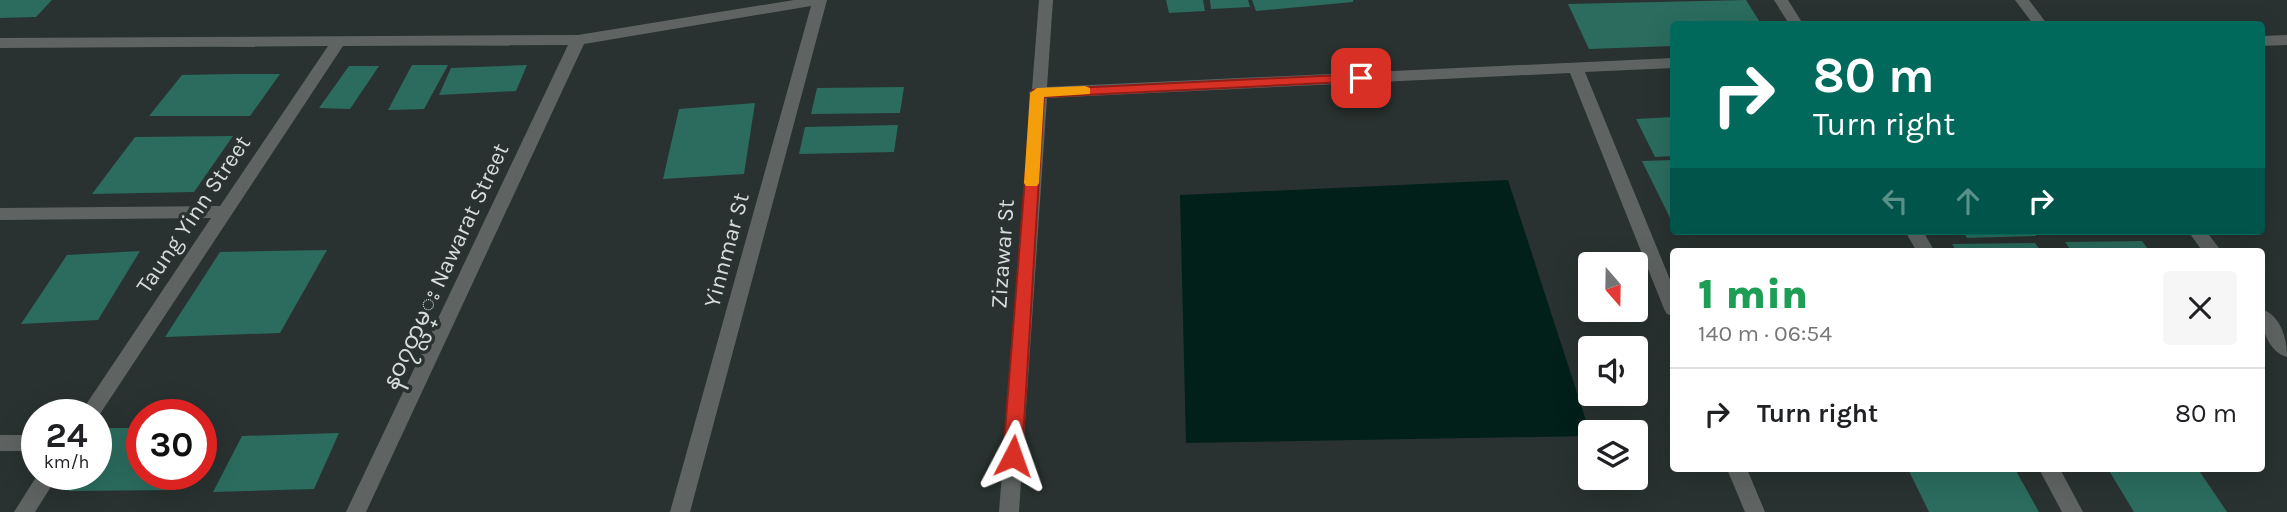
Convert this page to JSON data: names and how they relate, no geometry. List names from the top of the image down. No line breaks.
{"streets":{"street":["Taung Yinn Street","Yinnmar St","Zizawar St","နဝ၇တ္လမ္း Nawarat Street"]},"north":"bottom","page":{"turn":["80 m","Turn right"],"heading":["1 min","140 m · 06:54"],"list":[{"name":"Turn right","value":"80 m"}],"speed":"24 km/h","limit":"30"}}
